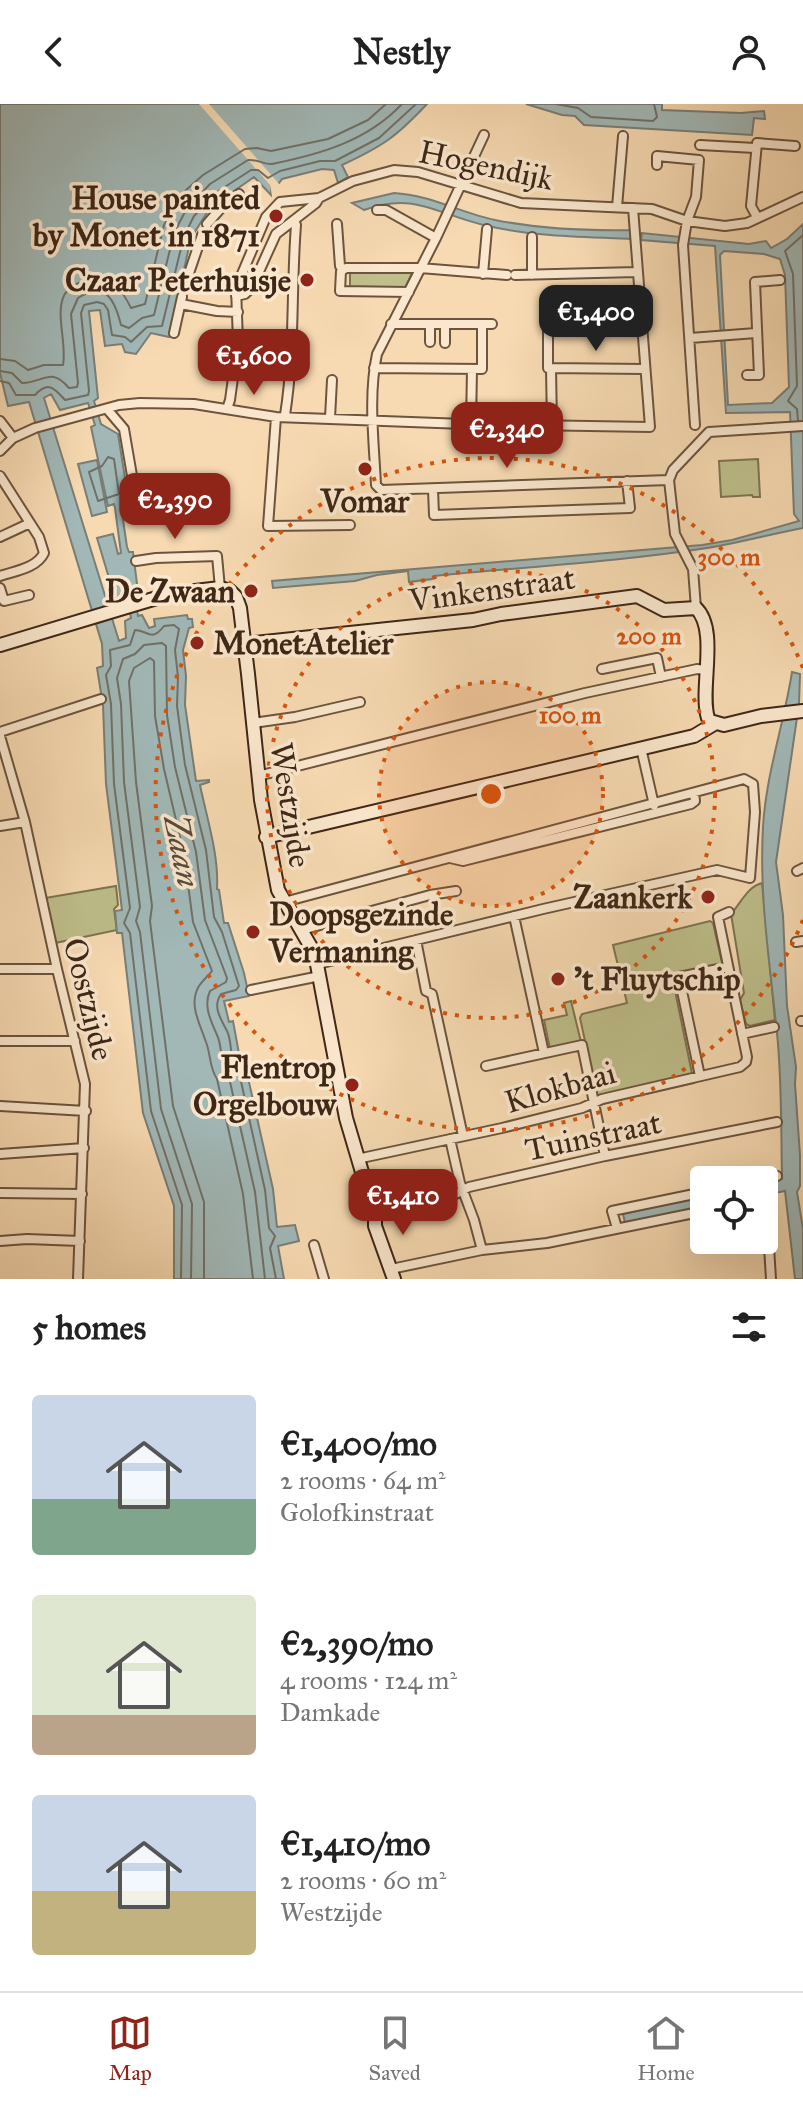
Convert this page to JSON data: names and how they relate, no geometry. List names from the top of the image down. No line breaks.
{"streets":{"street":["Hogendijk","Vinkenstraat","Westzijde","Oostzijde","Klokbaai","Tuinstraat"]},"crossings":[["Vinkenstraat","Westzijde"],["Westzijde","Klokbaai"],["Westzijde","Tuinstraat"]],"water":["Zaan"],"places":["House painted by Monet in 1871","Czaar Peterhuisje","Vomar","De Zwaan","MonetAtelier","Zaankerk","Doopsgezinde Vermaning","'t Fluytschip","Flentrop Orgelbouw"],"page":{"header":"Nestly","price":["€1,400","€1,600","€2,340","€2,390","€1,410"],"heading":"5 homes","list":[{"name":"€1,400/mo","note":"2 rooms · 64 m² · Golofkinstraat"},{"name":"€2,390/mo","note":"4 rooms · 124 m² · Damkade"},{"name":"€1,410/mo","note":"2 rooms · 60 m² · Westzijde"}],"tabs":["Map","Saved","Home"]},"rings":["300 m","200 m","100 m"]}
